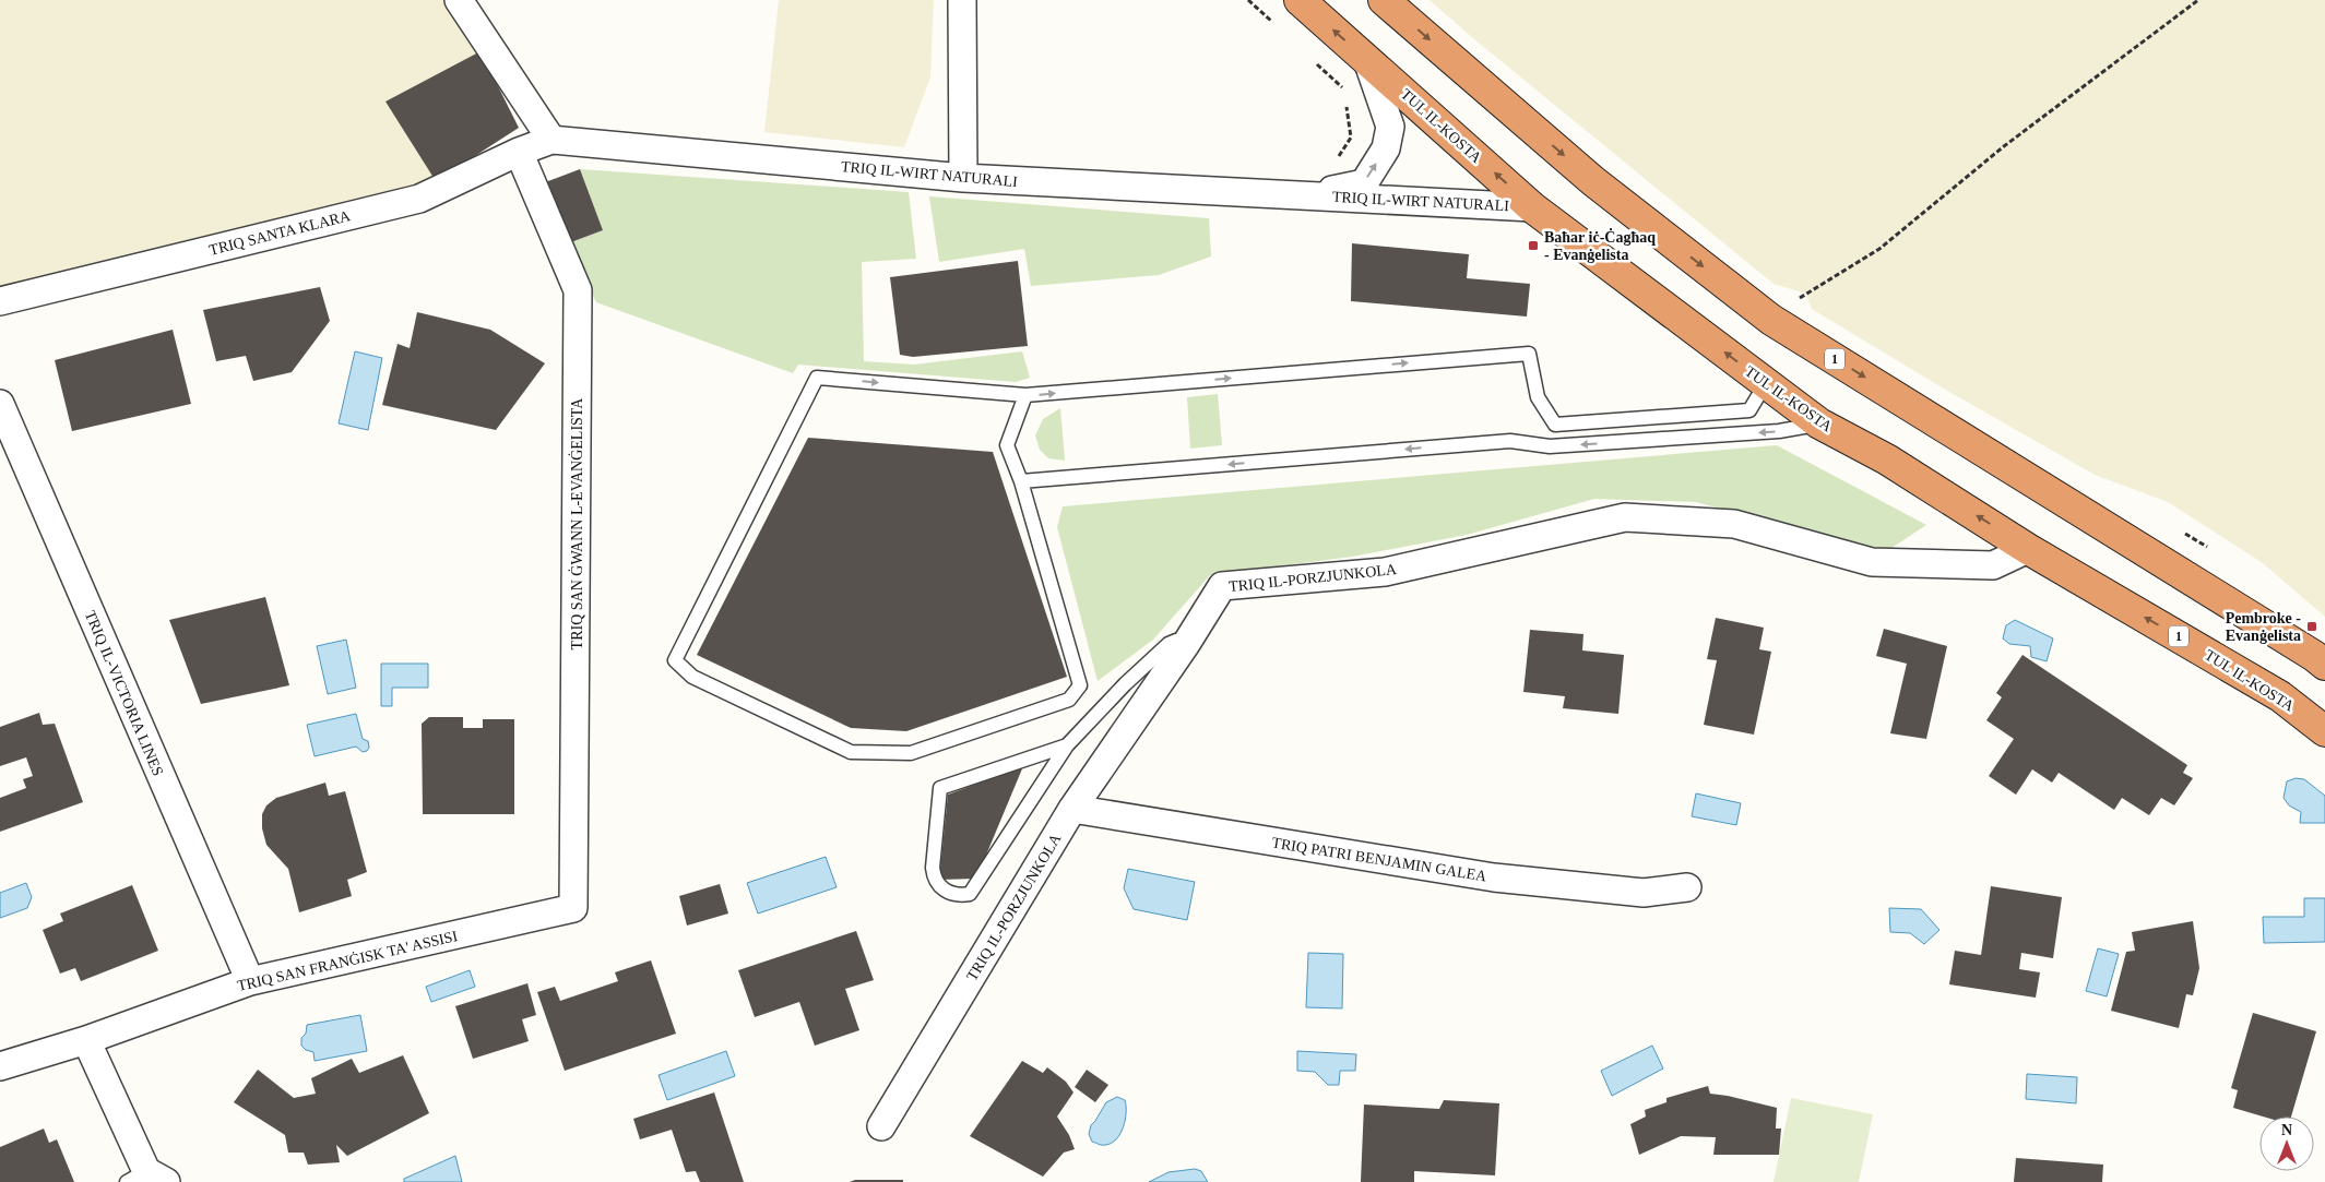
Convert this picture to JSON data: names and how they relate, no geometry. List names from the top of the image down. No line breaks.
{"streets":{"highway":["TUL IL-KOSTA","1"],"street":["TRIQ IL-WIRT NATURALI","TRIQ SANTA KLARA","TRIQ SAN ĠWANN L-EVANĠELISTA","TRIQ IL-PORZJUNKOLA","TRIQ IL-VICTORIA LINES","TRIQ PATRI BENJAMIN GALEA","TRIQ SAN FRANĠISK TA' ASSISI"]},"crossings":[["TUL IL-KOSTA","TRIQ IL-WIRT NATURALI"],["TUL IL-KOSTA","TRIQ IL-PORZJUNKOLA"],["TRIQ IL-WIRT NATURALI","TRIQ SANTA KLARA"],["TRIQ SANTA KLARA","TRIQ SAN ĠWANN L-EVANĠELISTA"],["TRIQ SAN ĠWANN L-EVANĠELISTA","TRIQ SAN FRANĠISK TA' ASSISI"],["TRIQ IL-PORZJUNKOLA","TRIQ PATRI BENJAMIN GALEA"],["TRIQ IL-VICTORIA LINES","TRIQ SAN FRANĠISK TA' ASSISI"]],"places":{"transit":["Baħar iċ-Ċagħaq - Evanġelista","Pembroke - Evanġelista"]},"north":"top"}
